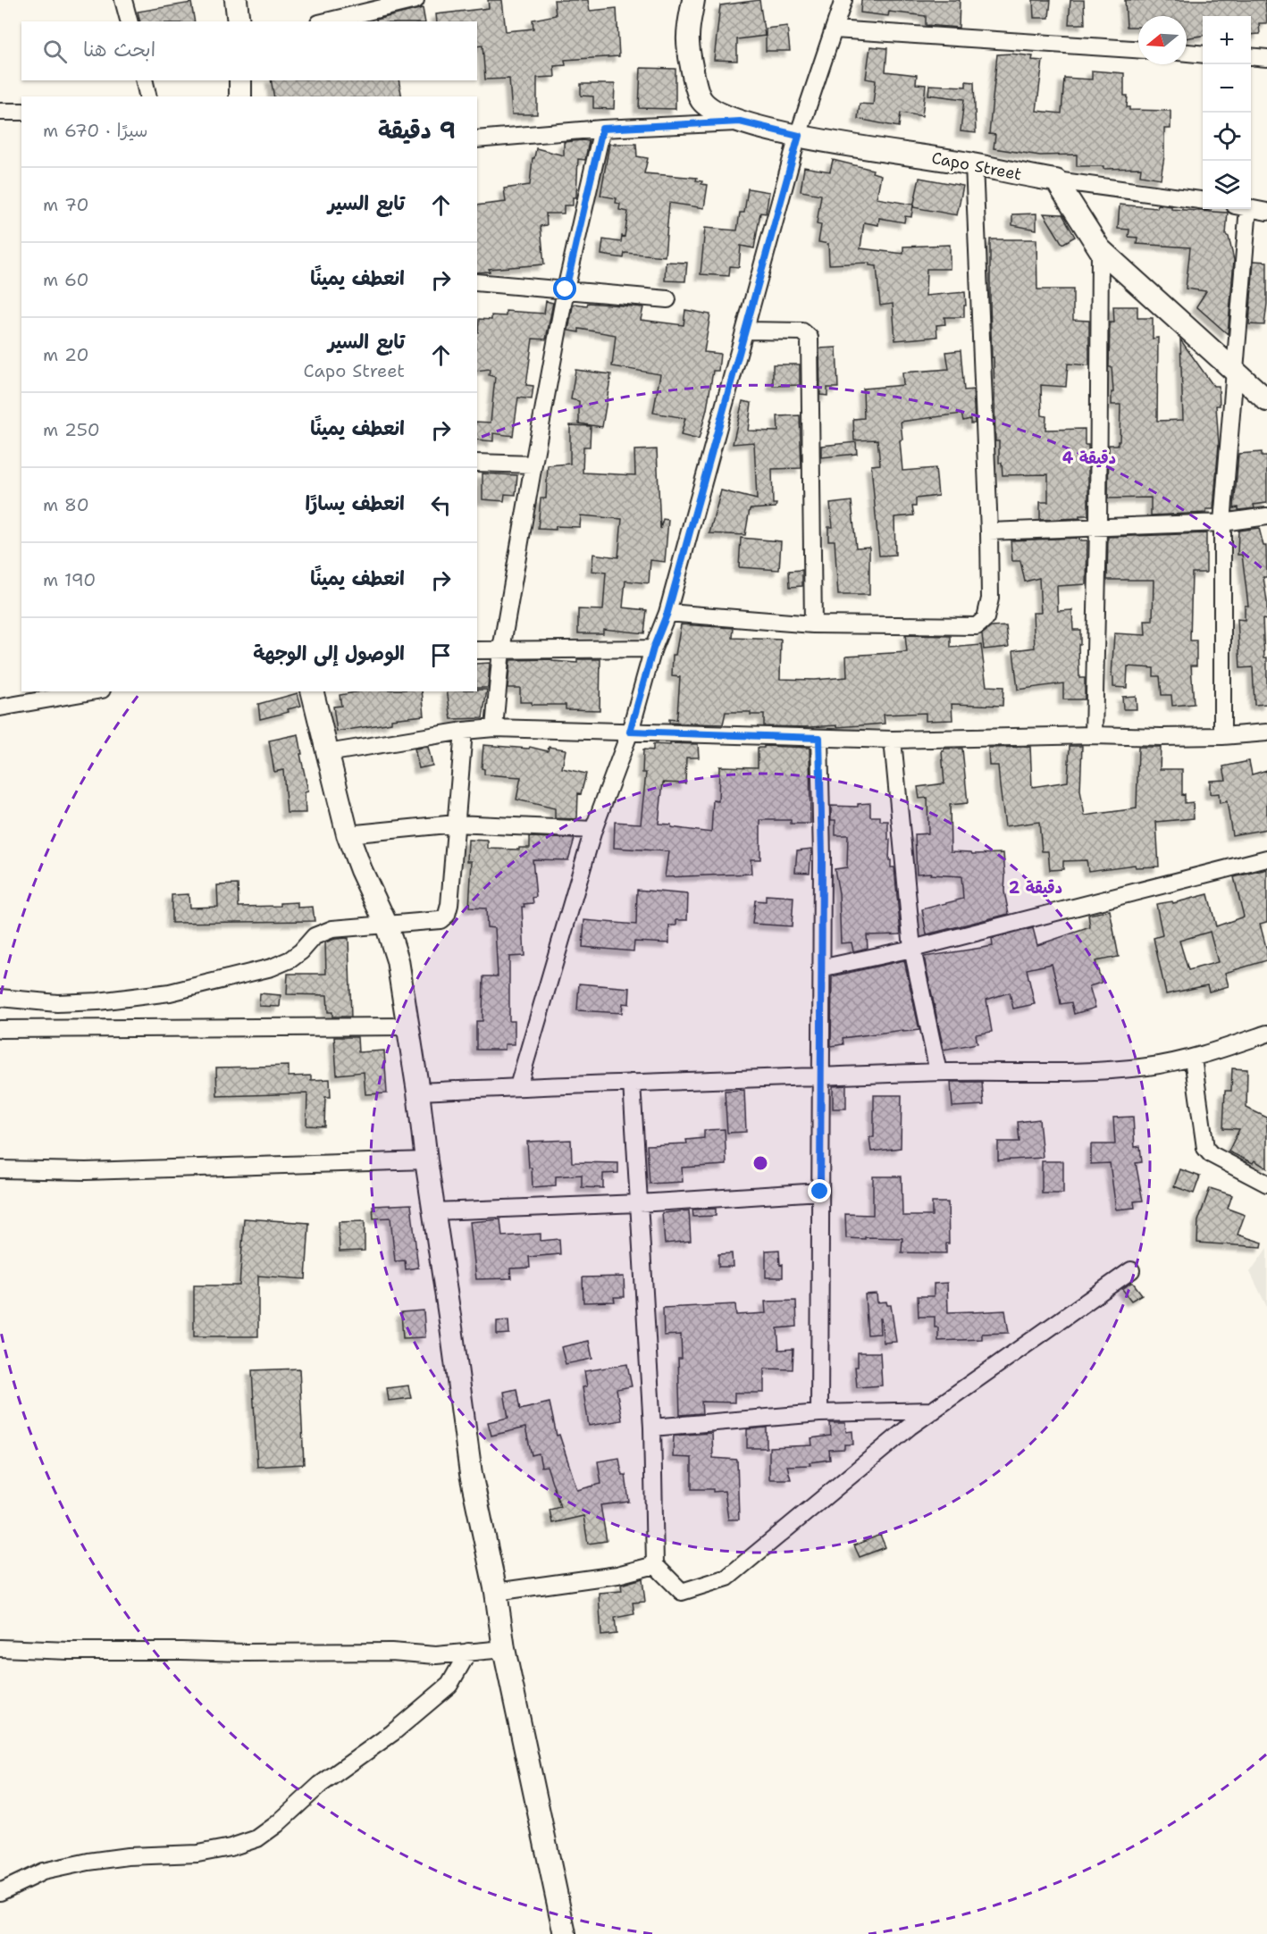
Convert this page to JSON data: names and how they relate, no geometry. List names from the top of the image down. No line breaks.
{"streets":{"street":["Capo Street"]},"north":"left","page":{"map_buttons":["+","−"],"search":"ابحث هنا","heading":["9 دقيقة","سيرًا · 670 m"],"list":[["تابع السير","70 m"],["انعطف يمينًا","60 m"],["تابع السير","Capo Street","20 m"],["انعطف يمينًا","250 m"],["انعطف يسارًا","80 m"],["انعطف يمينًا","190 m"],"الوصول إلى الوجهة"]},"rings":["4 دقيقة","2 دقيقة"]}
